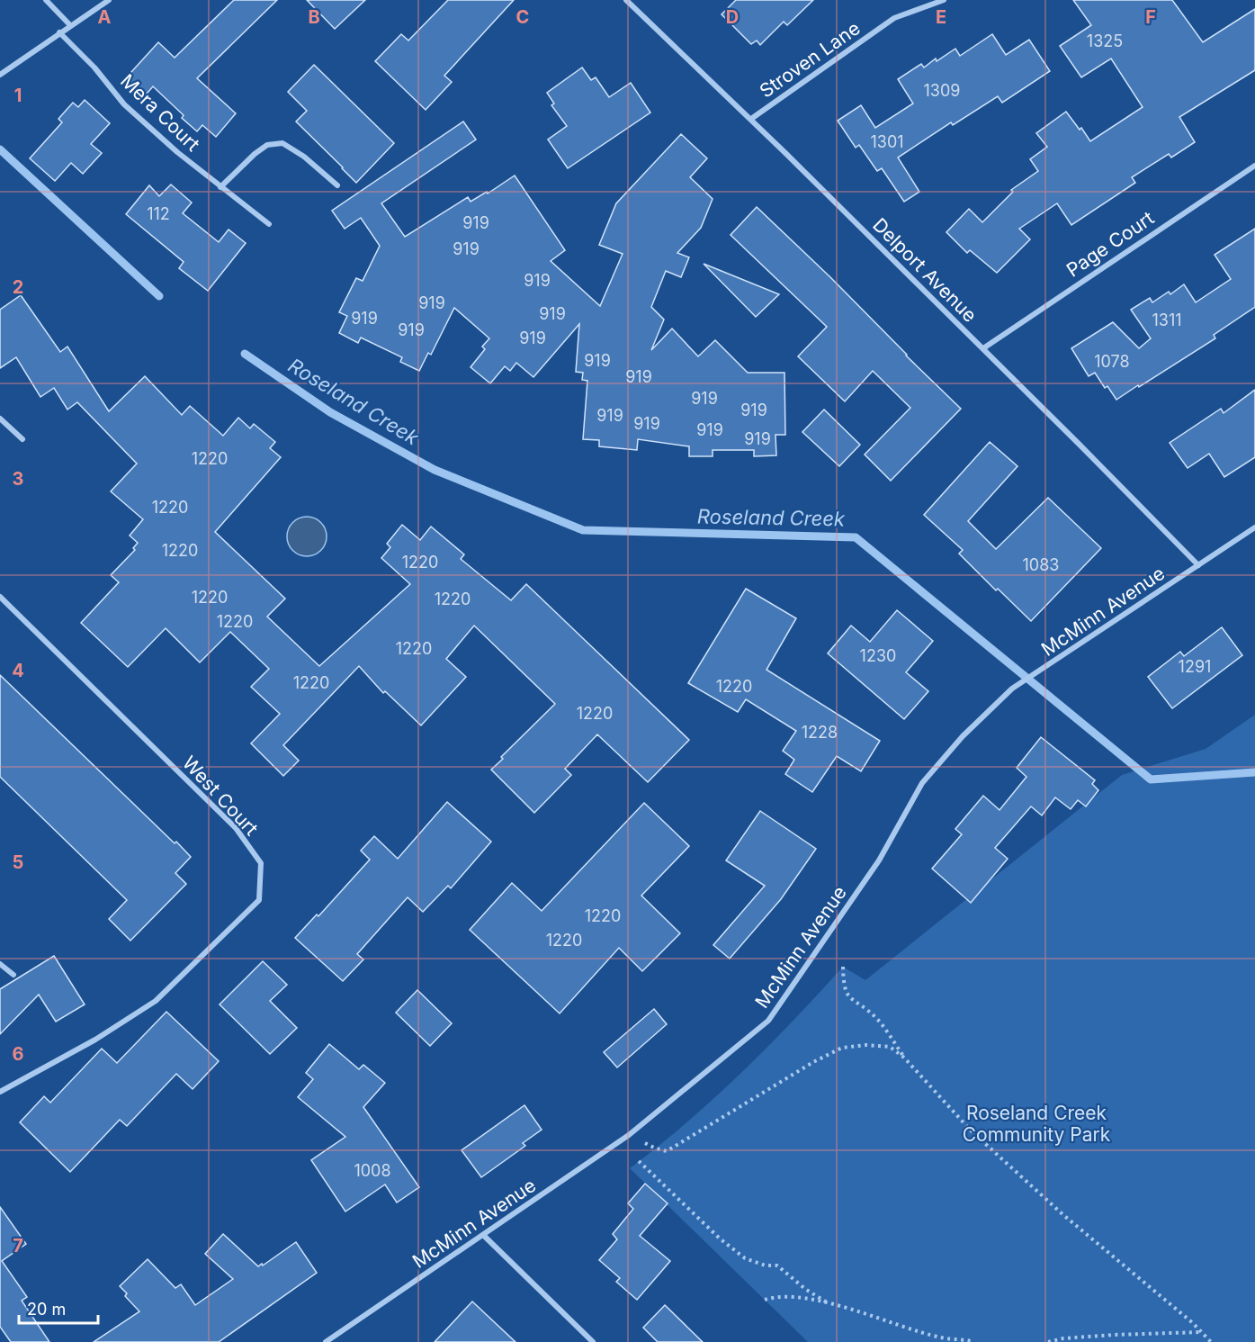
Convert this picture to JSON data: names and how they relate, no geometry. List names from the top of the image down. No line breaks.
{"streets":{"street":["Stroven Lane","Mera Court","Page Court","Delport Avenue","McMinn Avenue","West Court"]},"crossings":[["Stroven Lane","Delport Avenue"],["Page Court","Delport Avenue"],["Delport Avenue","McMinn Avenue"]],"water":["Roseland Creek"],"parks":["Roseland Creek Community Park"],"house_numbers":["1325","1309","1301","112","919","919","919","919","919","919","1311","919","919","919","1078","919","919","919","919","919","919","919","1220","1220","1220","1220","1083","1220","1220","1220","1220","1230","1291","1220","1220","1220","1228","1220","1220","1008"],"scale_bar":"20 m","grid":{"columns":["A","B","C","D","E","F"],"rows":["1","2","3","4","5","6","7"]}}
